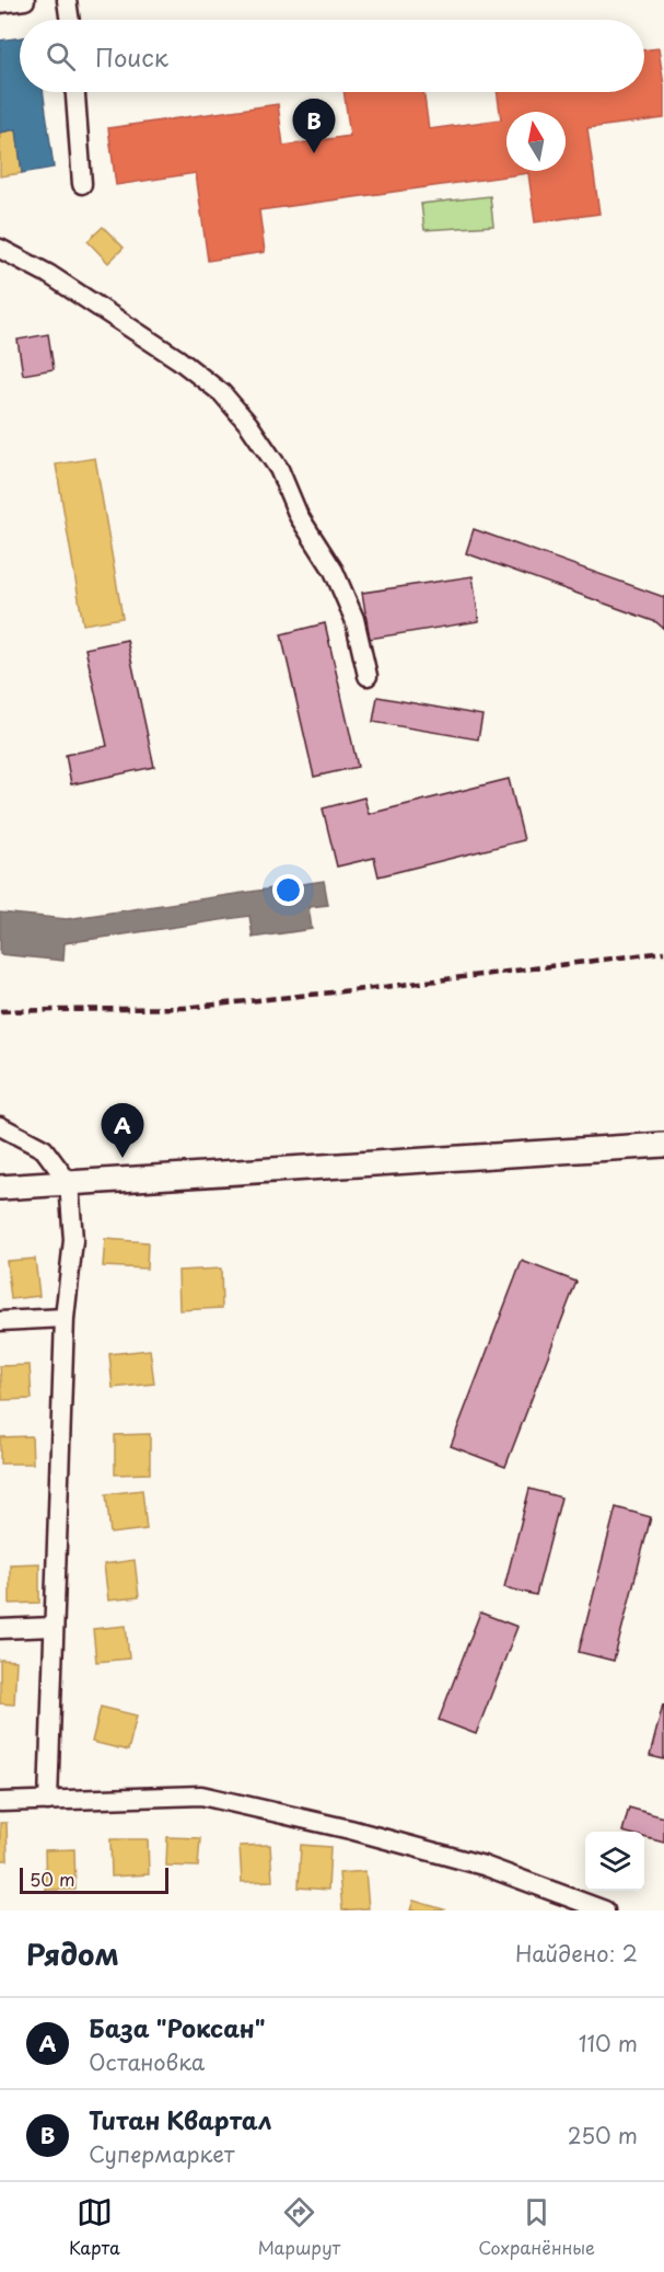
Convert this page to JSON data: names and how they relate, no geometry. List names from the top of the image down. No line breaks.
{"scale_bar":"50 m","north":"top","page":{"search":"Поиск","pins":["B","A"],"scale":"50 m","heading":["Рядом","Найдено: 2"],"list":[{"mark":"A","name":"База \"Роксан\"","note":"Остановка","value":"110 m"},{"mark":"B","name":"Титан Квартал","note":"Супермаркет","value":"250 m"}],"nav":["Карта","Маршрут","Сохранённые"]}}
